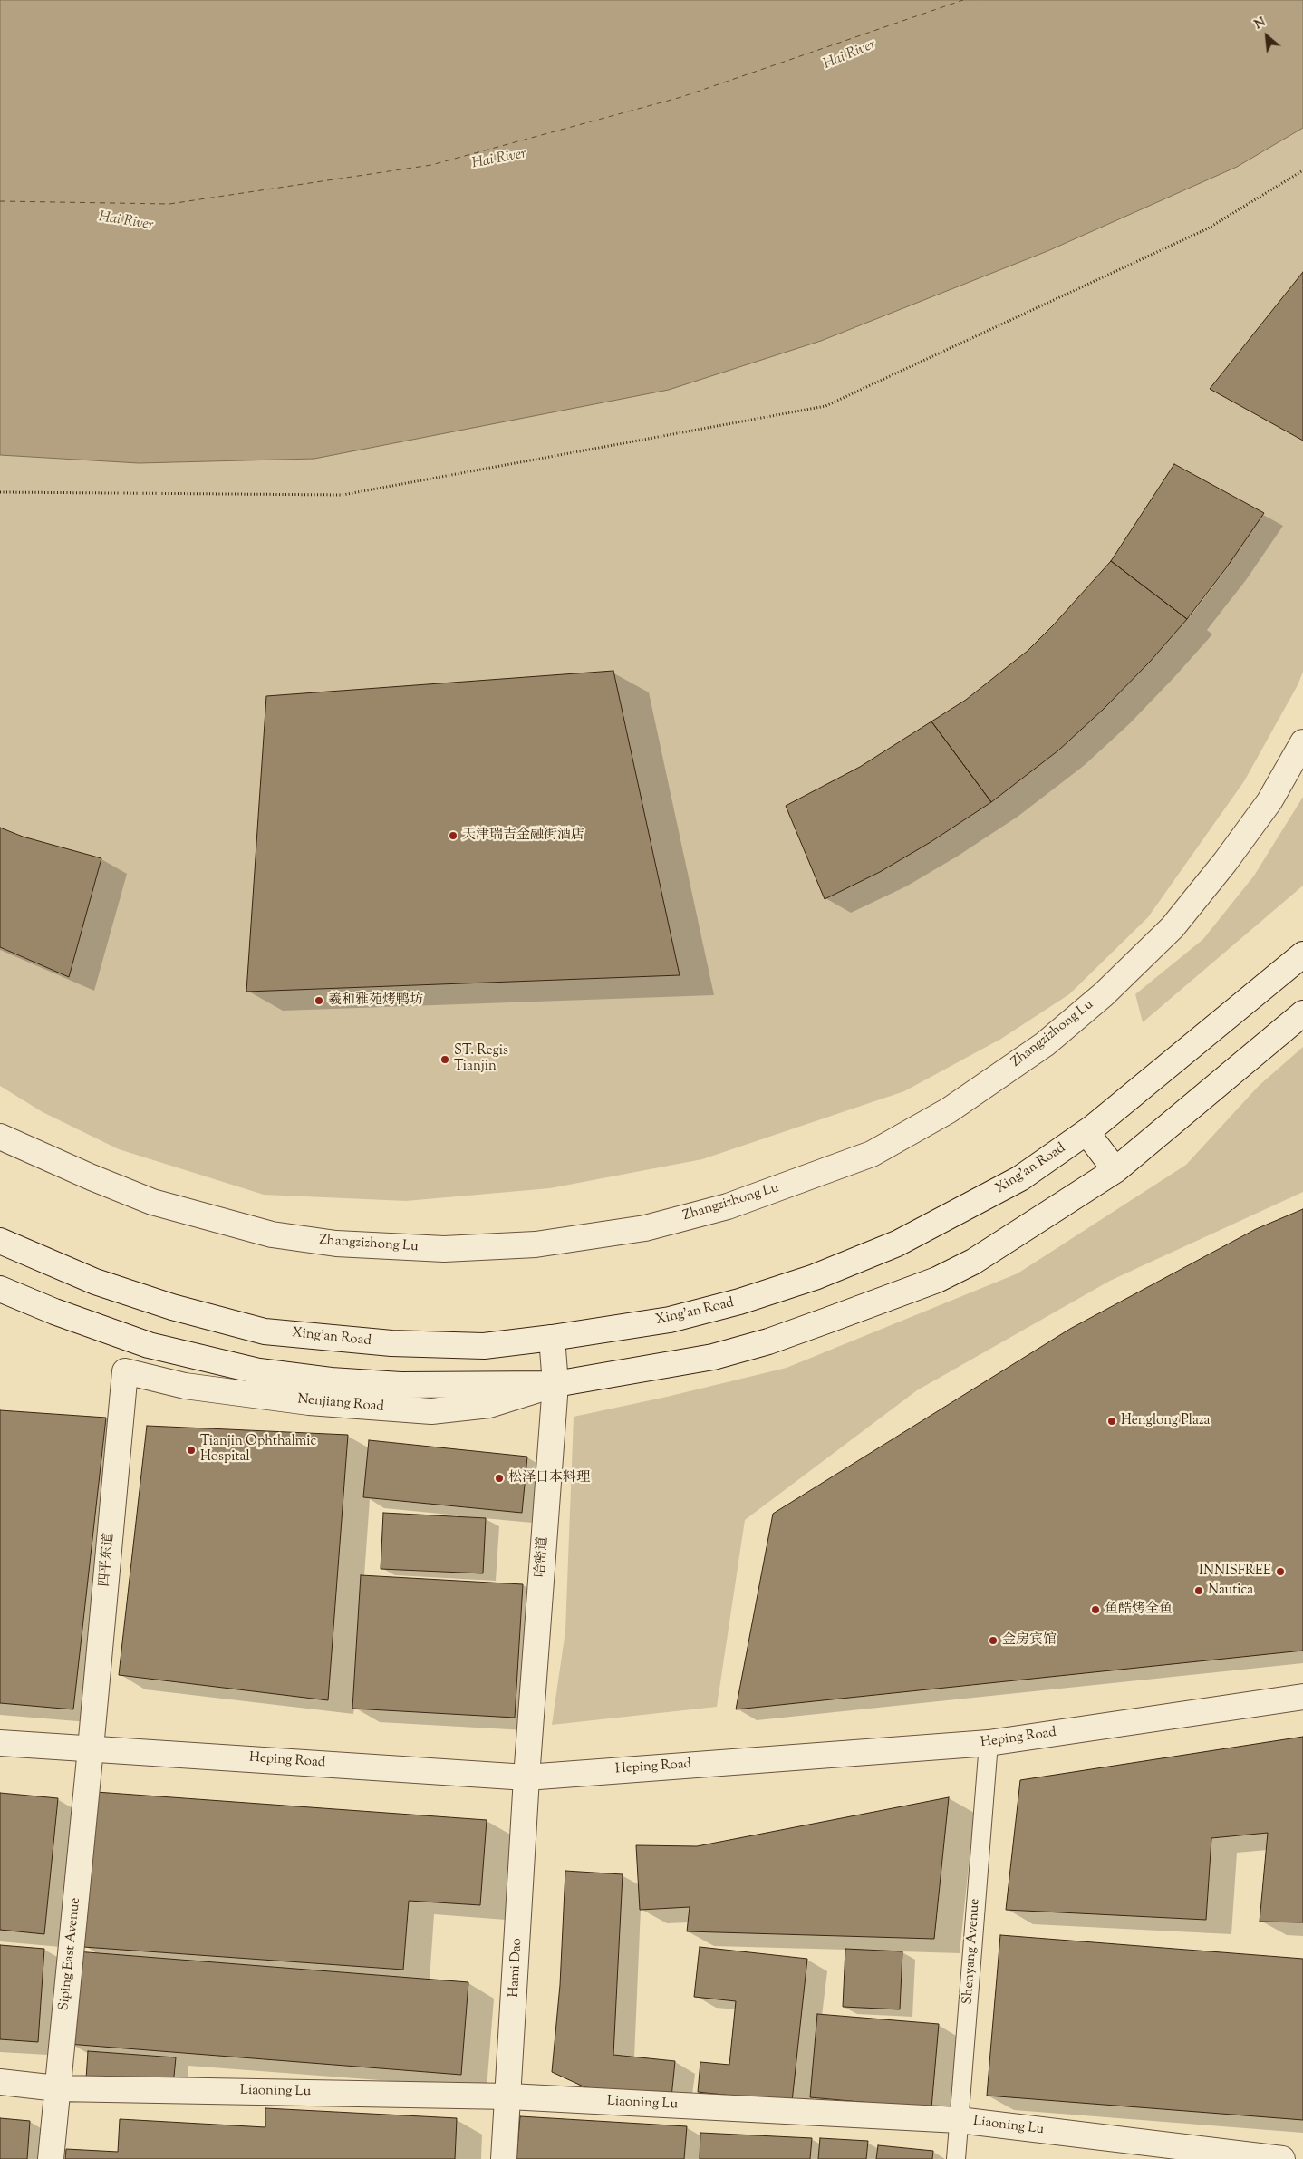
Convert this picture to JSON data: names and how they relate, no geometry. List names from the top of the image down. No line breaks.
{"streets":{"street":["Zhangzizhong Lu","Xing'an Road","Nenjiang Road","哈密道","四平东道","Heping Road","Siping East Avenue","Hami Dao","Liaoning Lu"],"lane":["Shenyang Avenue"]},"crossings":[["Xing'an Road","哈密道"],["Nenjiang Road","哈密道"],["Nenjiang Road","四平东道"],["哈密道","Heping Road"],["哈密道","Hami Dao"],["四平东道","Heping Road"],["四平东道","Siping East Avenue"],["Heping Road","Shenyang Avenue"],["Heping Road","Siping East Avenue"],["Heping Road","Hami Dao"],["Shenyang Avenue","Liaoning Lu"],["Siping East Avenue","Liaoning Lu"],["Hami Dao","Liaoning Lu"]],"water":["Hai River"],"places":["天津瑞吉金融街酒店","羲和雅苑烤鸭坊","ST. Regis Tianjin","Henglong Plaza","Tianjin Ophthalmic Hospital","松泽日本料理","INNISFREE","Nautica","鱼酷烤全鱼","金房宾馆"],"north":"top left"}
